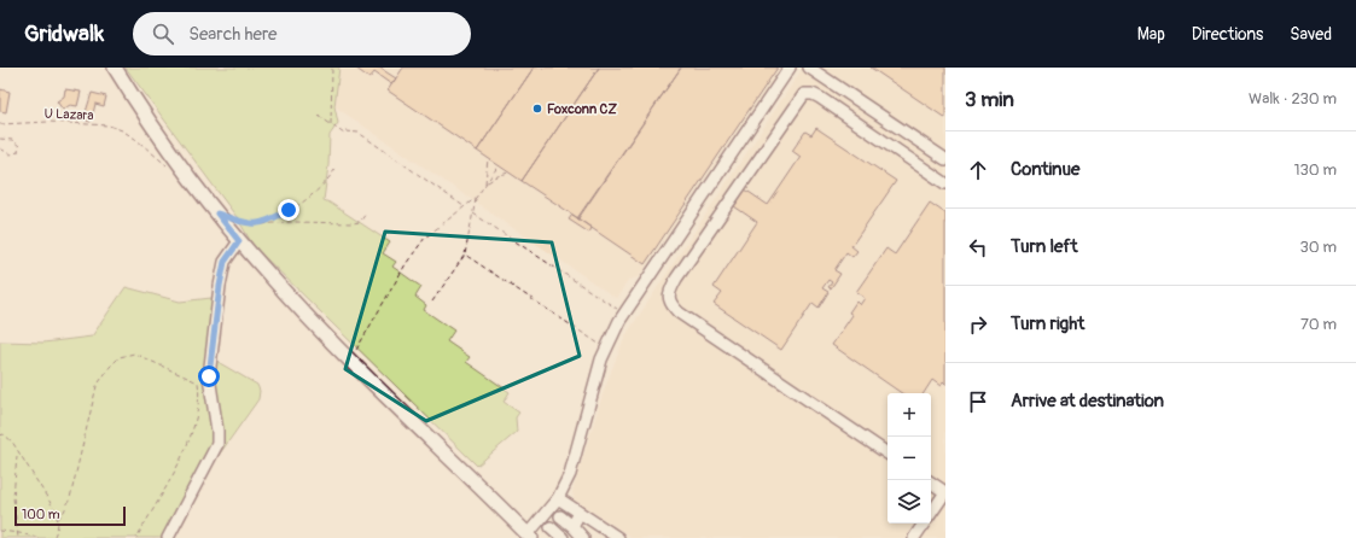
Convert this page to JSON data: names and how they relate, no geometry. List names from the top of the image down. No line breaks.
{"streets":{"path":["U Lazara"]},"places":["Foxconn CZ"],"scale_bar":"100 m","page":{"header":"Gridwalk","search":"Search here","nav":["Map","Directions","Saved"],"heading":["3 min","Walk · 230 m"],"list":[["Continue","130 m"],["Turn left","30 m"],["Turn right","70 m"],"Arrive at destination"],"map_buttons":["+","−"],"scale":"100 m"}}
